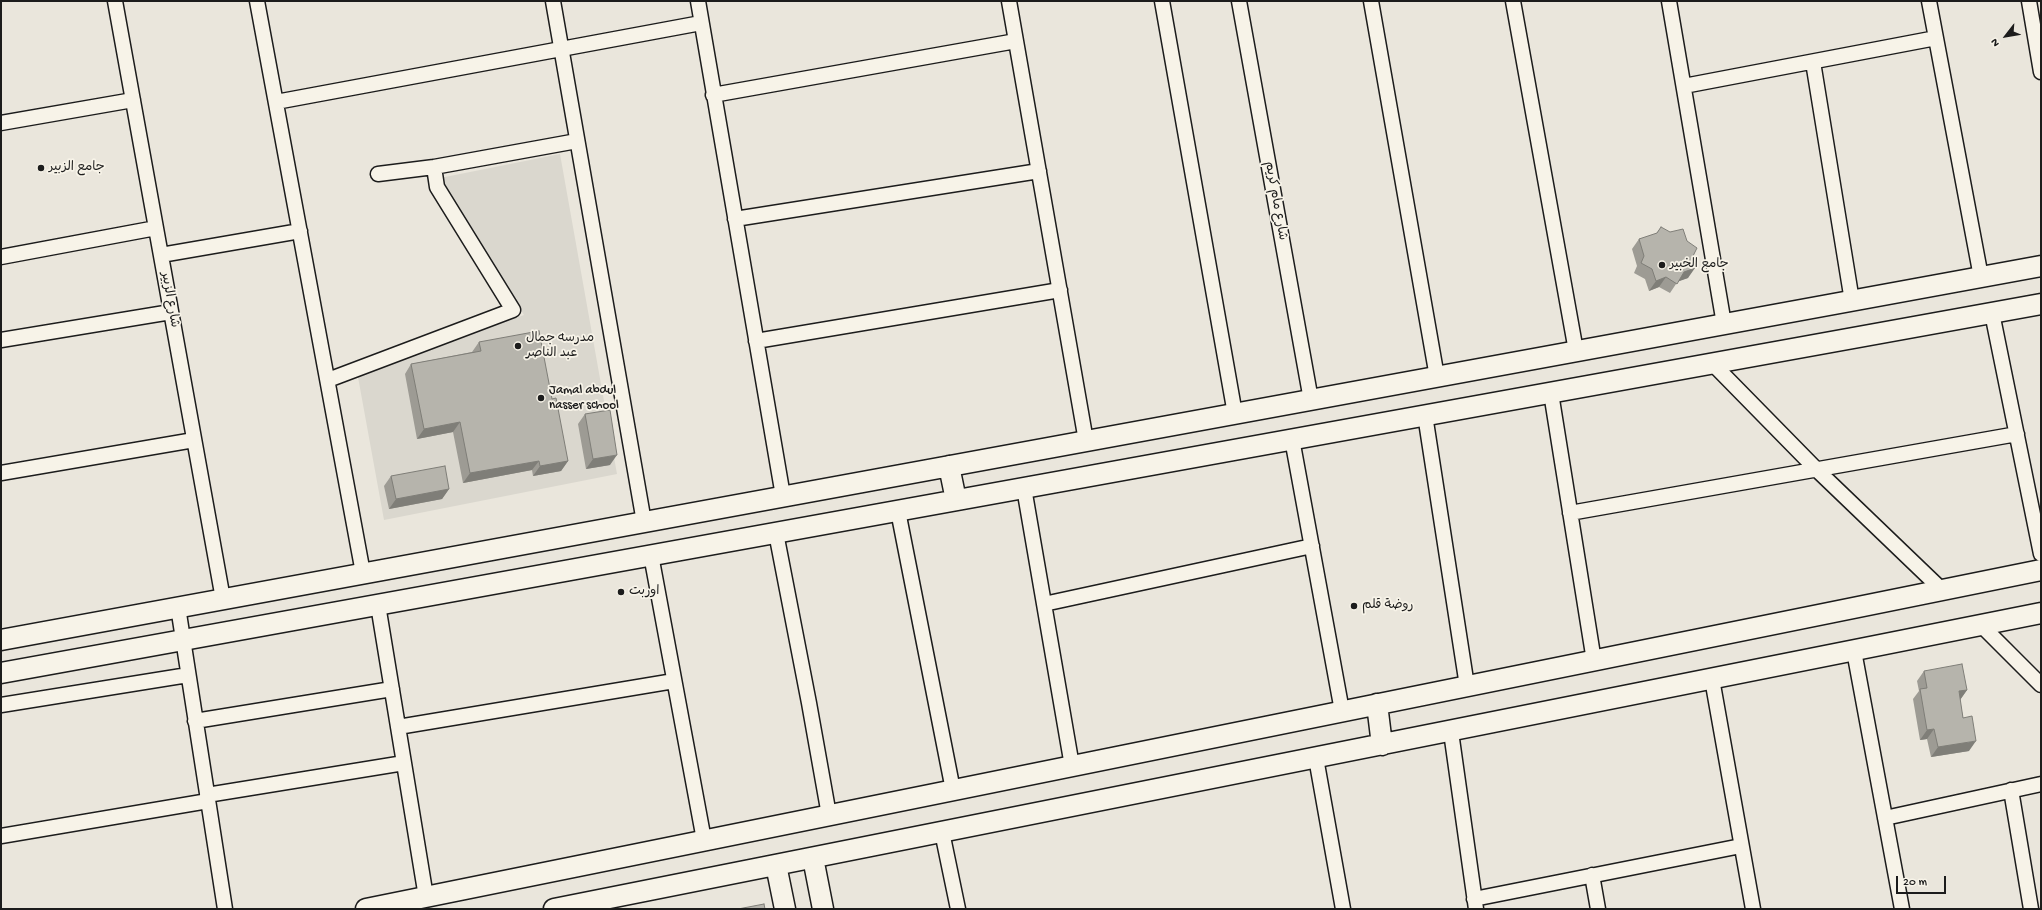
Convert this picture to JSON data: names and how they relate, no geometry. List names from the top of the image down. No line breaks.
{"streets":{"street":["شارع مام كريم","شارع الزبير"]},"places":["جامع الزبير","جامع الخبير","مدرسه جمال عبد الناصر","Jamal abdul nasser school","اوربت","روضة قلم"],"scale_bar":"20 m","north":"bottom left"}
